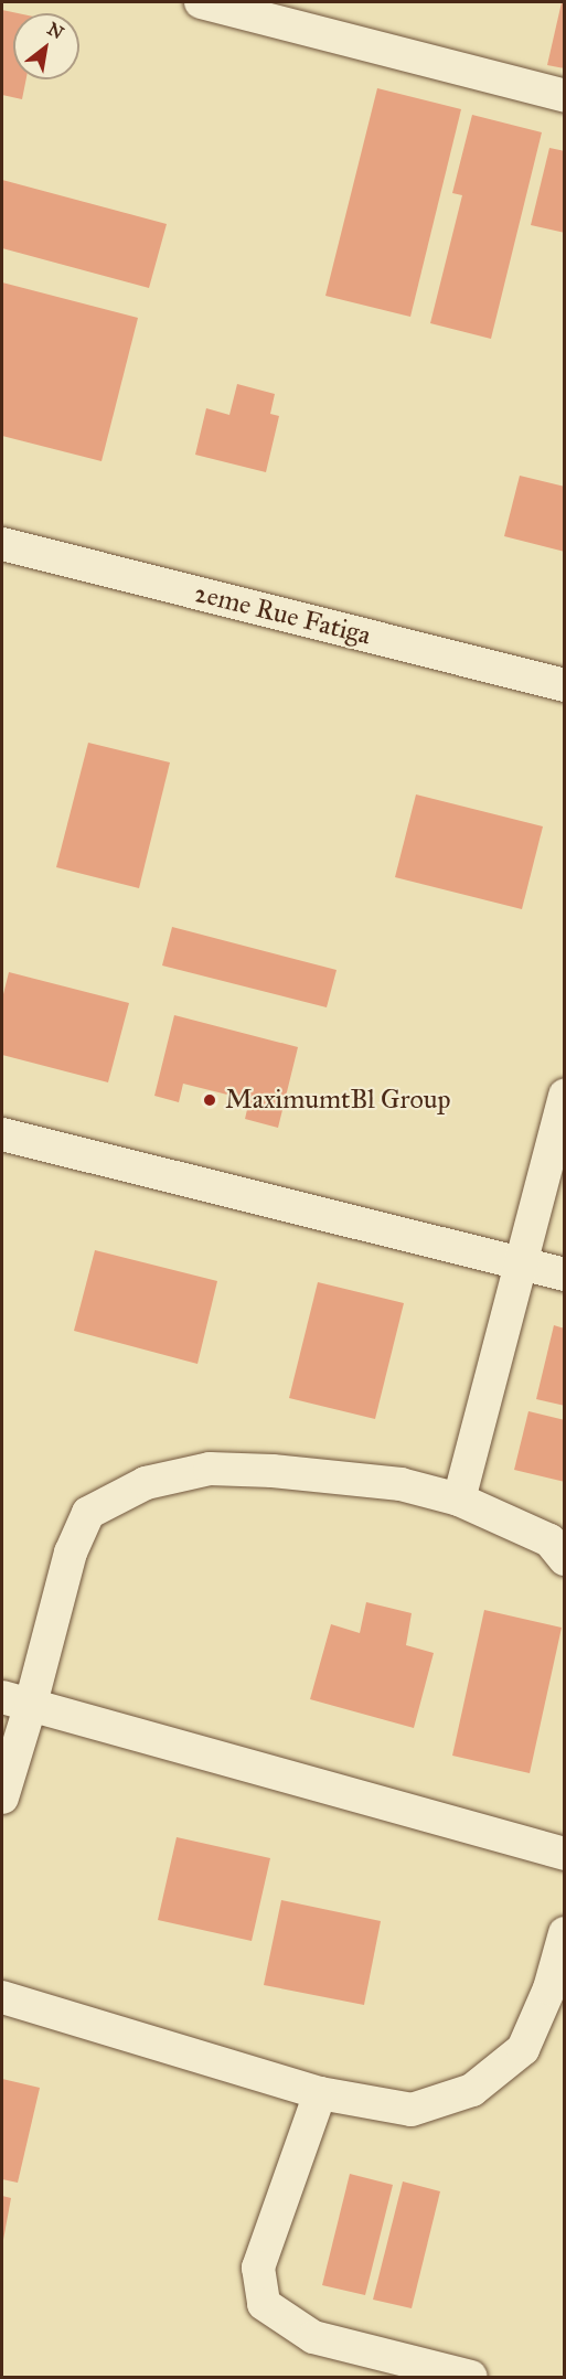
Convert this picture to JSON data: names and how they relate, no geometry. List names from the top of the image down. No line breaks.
{"streets":{"street":["2eme Rue Fatiga"]},"places":["MaximumtBl Group"],"north":"top right"}
